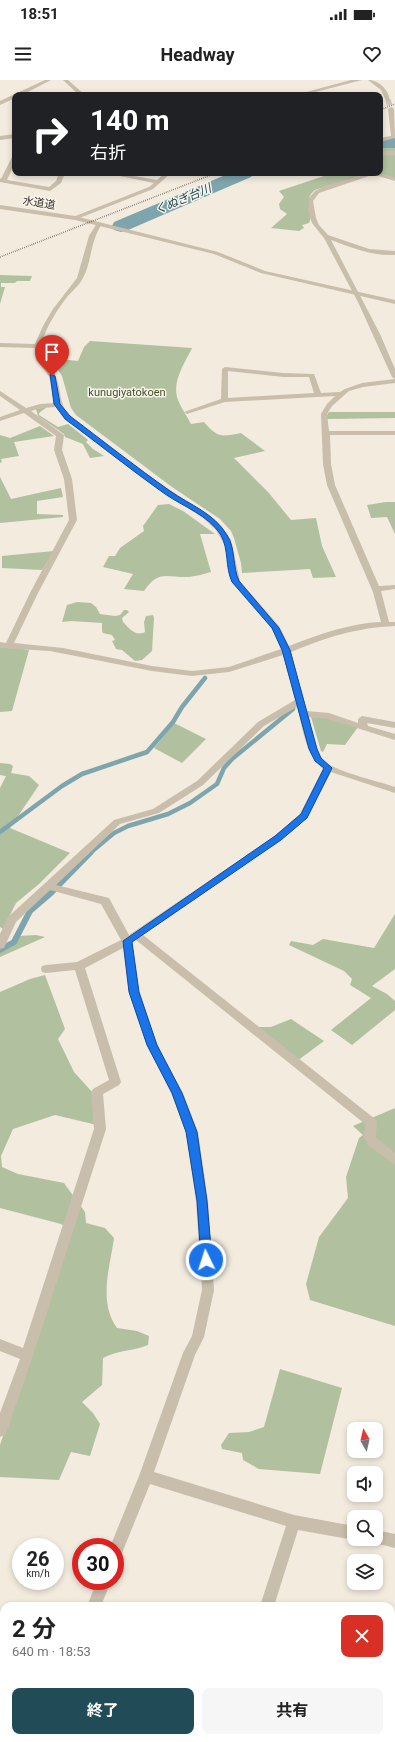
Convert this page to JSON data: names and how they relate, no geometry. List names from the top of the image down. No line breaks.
{"streets":{"street":["水道道"]},"water":["くぬぎ台川"],"parks":["kunugiyatokoen"],"north":"top","page":{"status":"18:51","header":"Headway","turn":["140 m","右折"],"speed":"26 km/h","limit":"30","heading":["2 分","640 m · 18:53"],"buttons":["終了","共有"]}}
